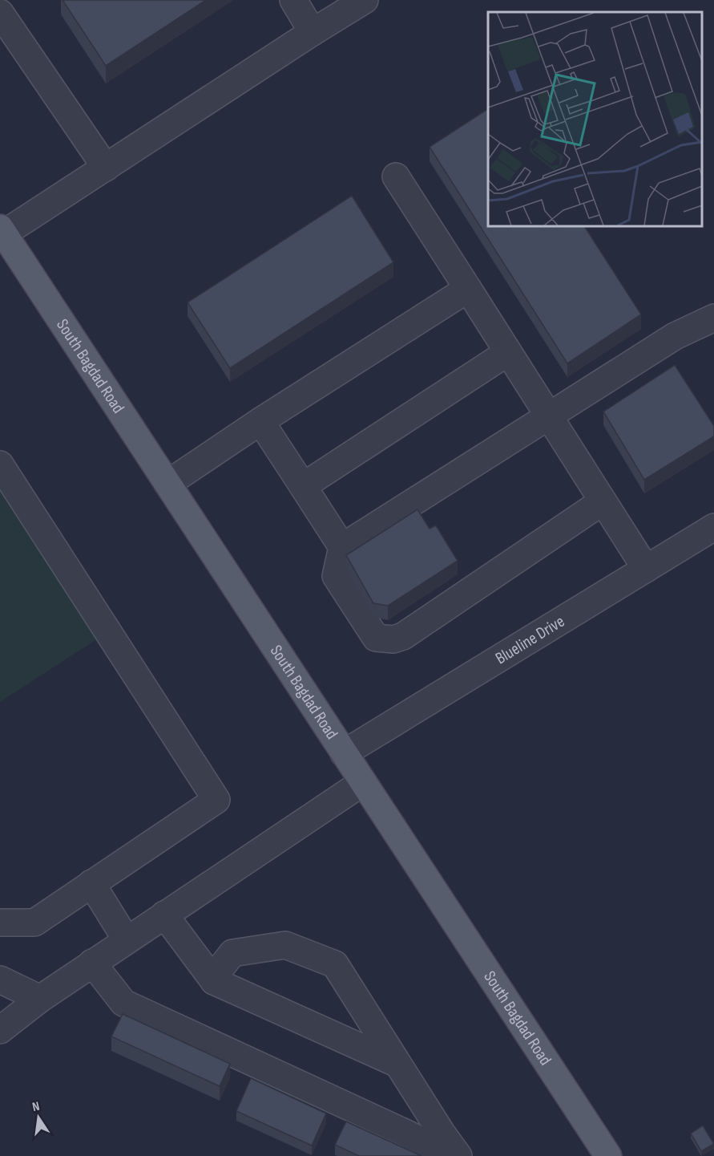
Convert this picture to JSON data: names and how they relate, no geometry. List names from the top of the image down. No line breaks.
{"streets":{"main road":["South Bagdad Road"],"street":["Blueline Drive"]},"crossings":[["South Bagdad Road","Blueline Drive"]],"north":"top"}
